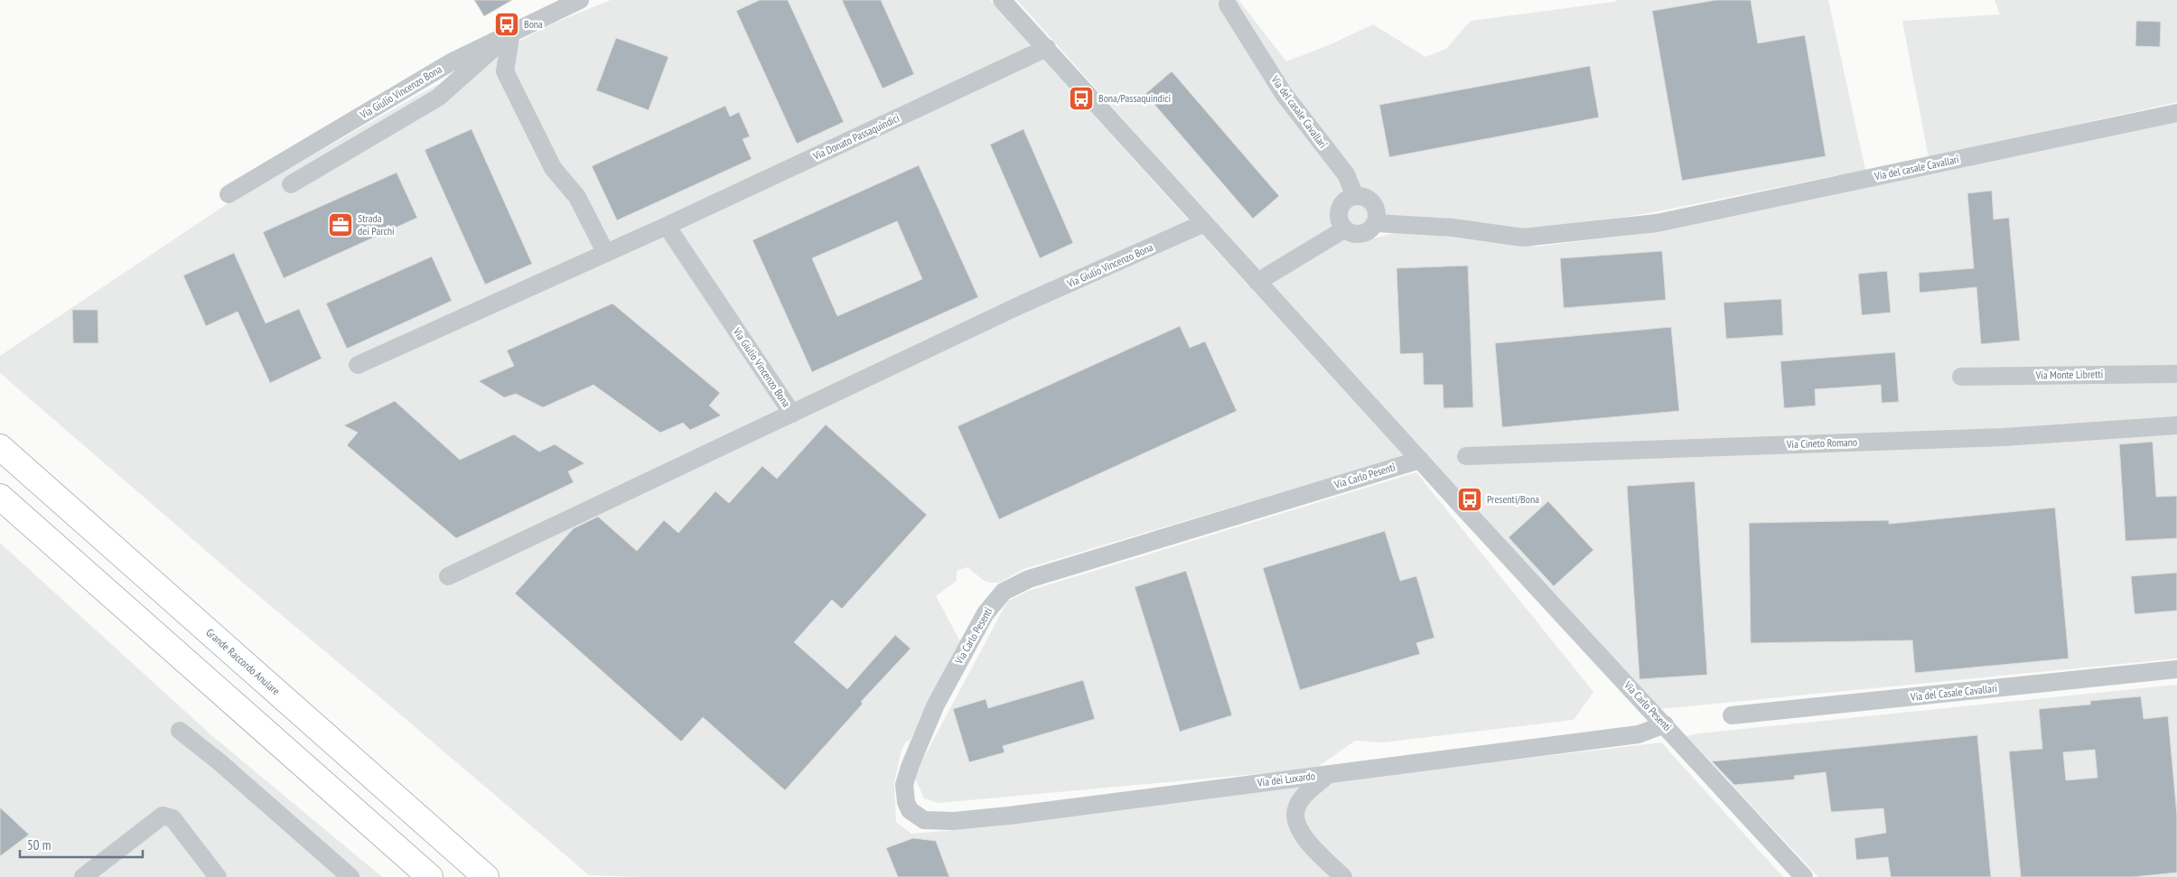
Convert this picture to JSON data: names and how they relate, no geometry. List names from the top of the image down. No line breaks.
{"streets":{"highway":["Grande Raccordo Anulare"],"street":["Via Giulio Vincenzo Bona","Via del casale Cavallari","Via Donato Passaquindici","Via Monte Libretti","Via Cineto Romano","Via Carlo Pesenti","Via del Casale Cavallari","Via dei Luxardo"]},"crossings":[["Via Giulio Vincenzo Bona","Via Donato Passaquindici"],["Via Carlo Pesenti","Via dei Luxardo"]],"places":{"bus stop":["Bona","Bona/Passaquindici","Presenti/Bona"],"office":["Strada dei Parchi"]},"scale_bar":"50 m"}
